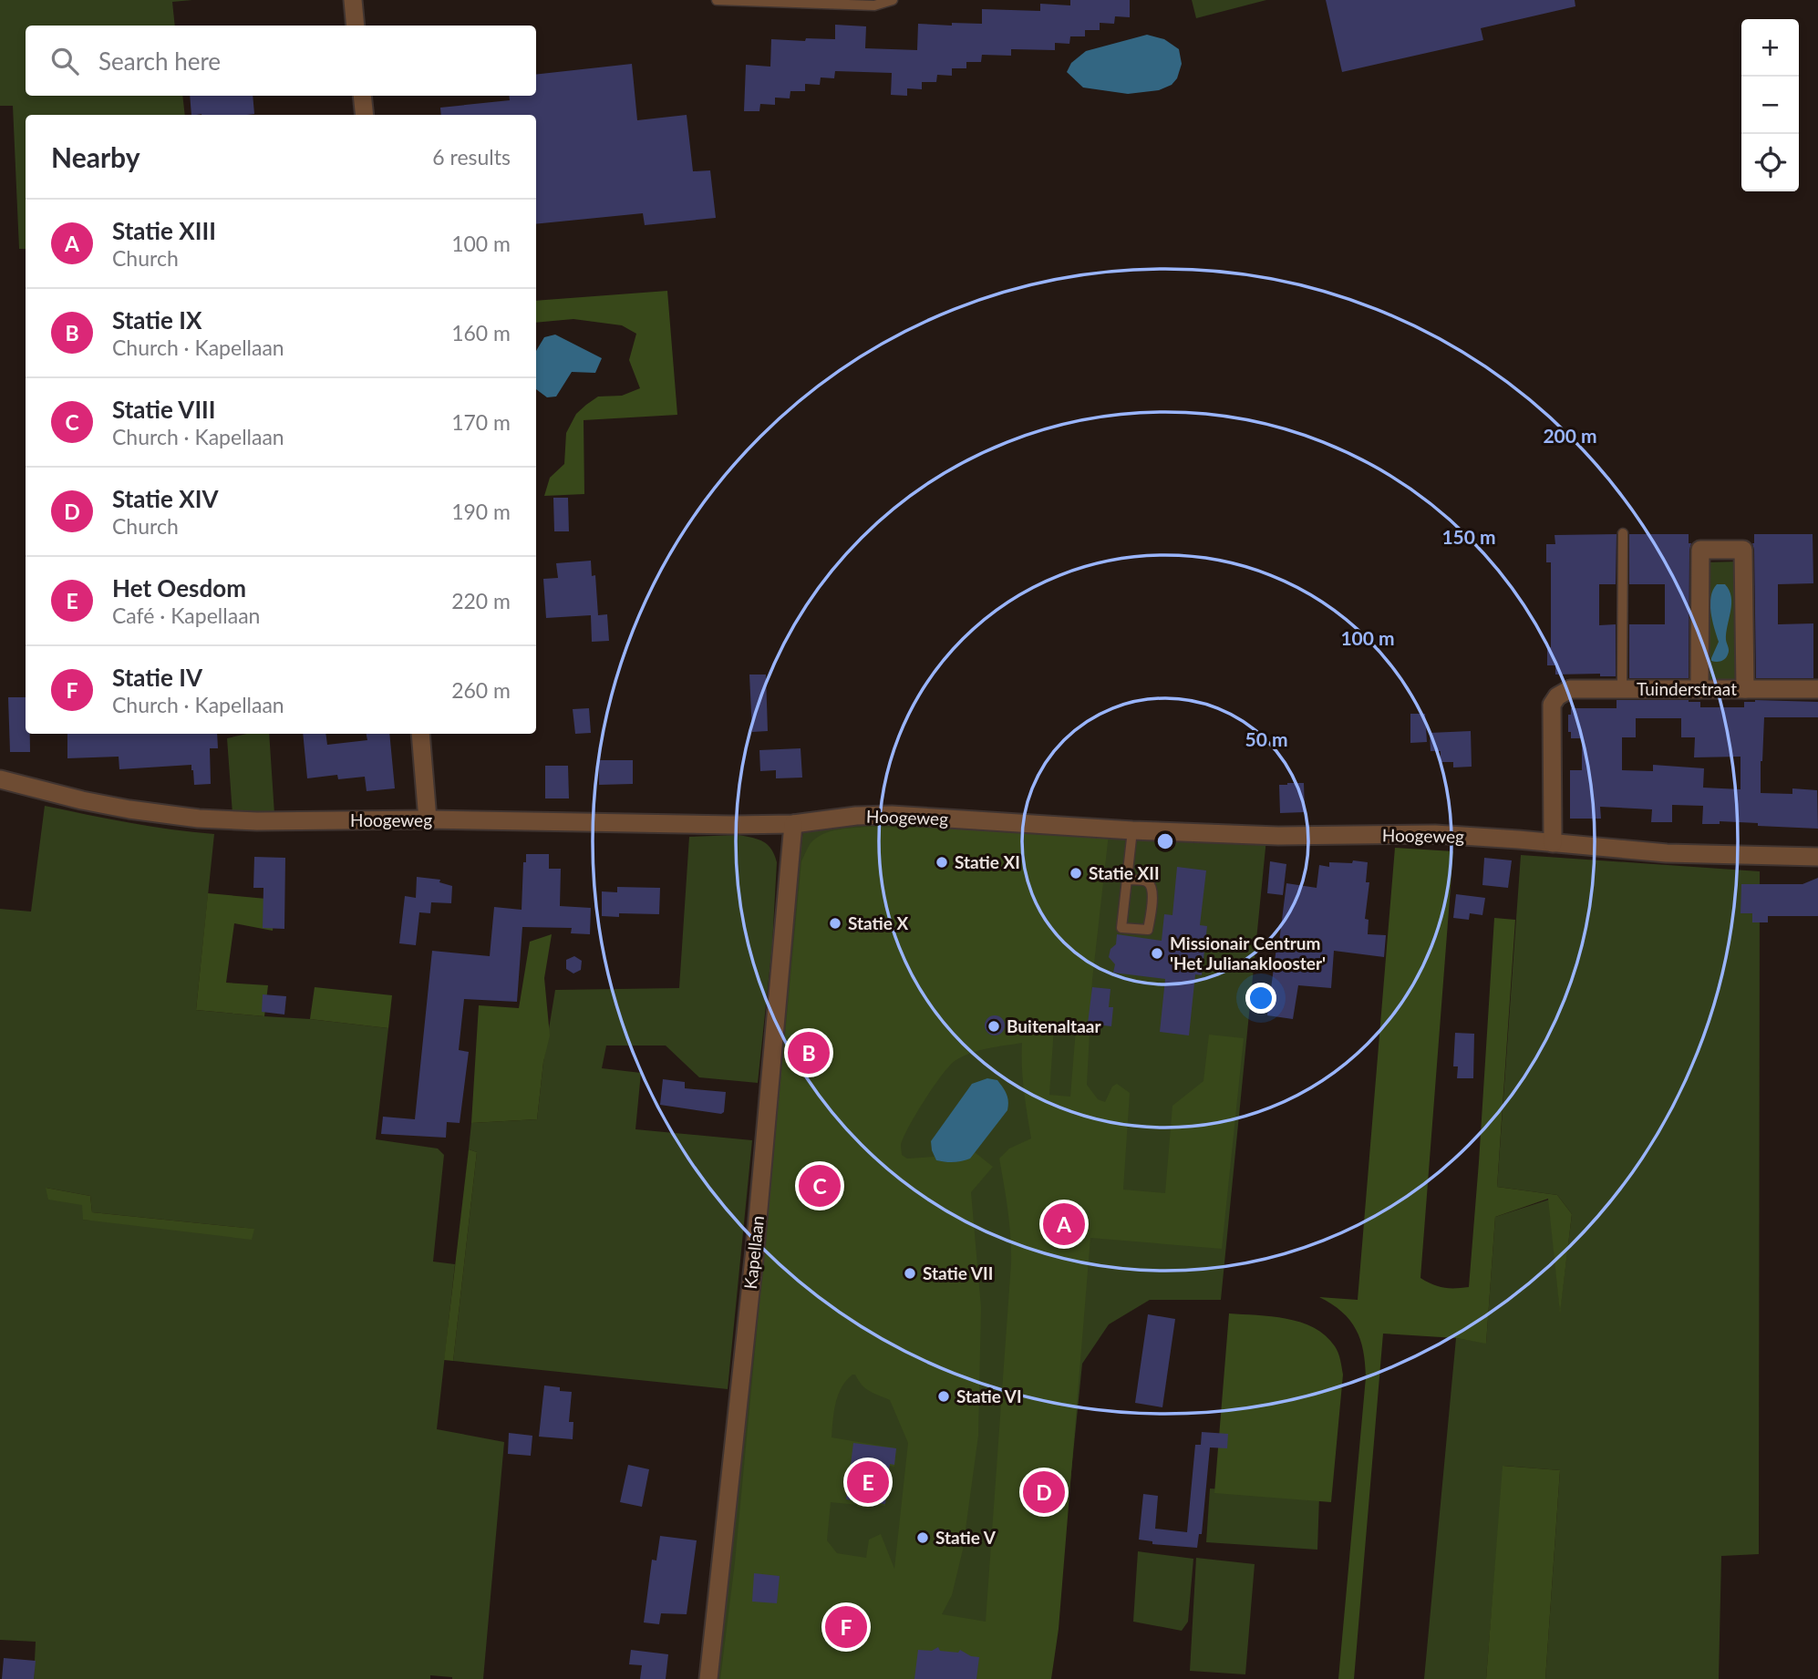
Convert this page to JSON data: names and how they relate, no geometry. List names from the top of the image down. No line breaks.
{"streets":{"street":["Tuinderstraat","Hoogeweg","Kapellaan"]},"crossings":[["Tuinderstraat","Hoogeweg"],["Hoogeweg","Kapellaan"]],"places":["Statie XI","Statie XII","Statie X","Missionair Centrum 'Het Julianaklooster'","Buitenaltaar","Statie VII","Statie VI","Statie V"],"page":{"map_buttons":["+","−"],"search":"Search here","heading":["Nearby","6 results"],"list":[{"mark":"A","name":"Statie XIII","note":"Church","value":"100 m"},{"mark":"B","name":"Statie IX","note":"Church · Kapellaan","value":"160 m"},{"mark":"C","name":"Statie VIII","note":"Church · Kapellaan","value":"170 m"},{"mark":"D","name":"Statie XIV","note":"Church","value":"190 m"},{"mark":"E","name":"Het Oesdom","note":"Café · Kapellaan","value":"220 m"},{"mark":"F","name":"Statie IV","note":"Church · Kapellaan","value":"260 m"}],"pins":["B","C","A","E","D","F"]},"rings":["200 m","150 m","100 m","50 m"]}
